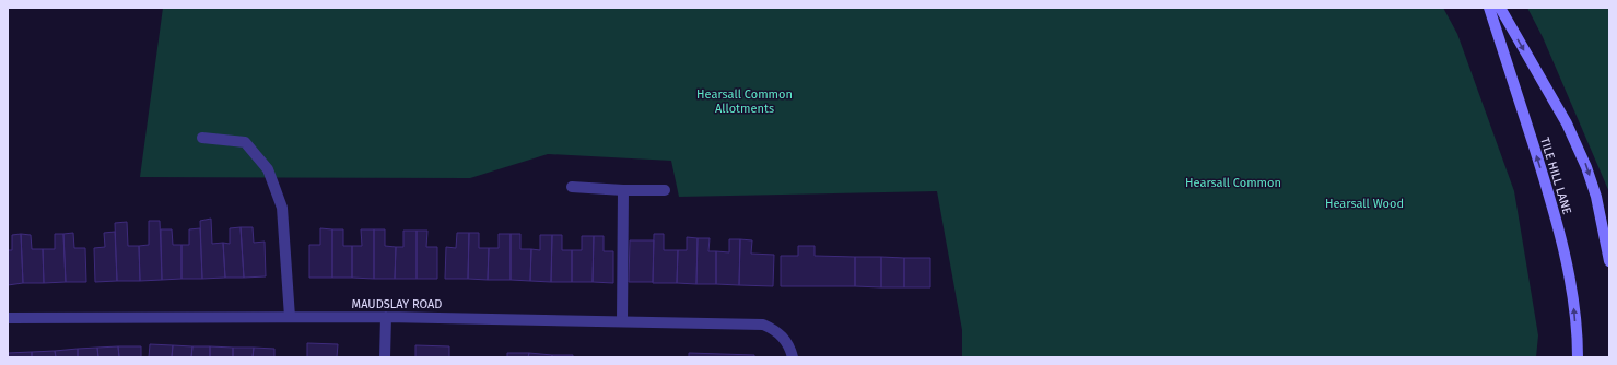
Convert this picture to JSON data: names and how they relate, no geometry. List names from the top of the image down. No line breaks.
{"streets":{"main road":["TILE HILL LANE"],"street":["MAUDSLAY ROAD"]},"parks":["Hearsall Common Allotments","Hearsall Common","Hearsall Wood"]}
